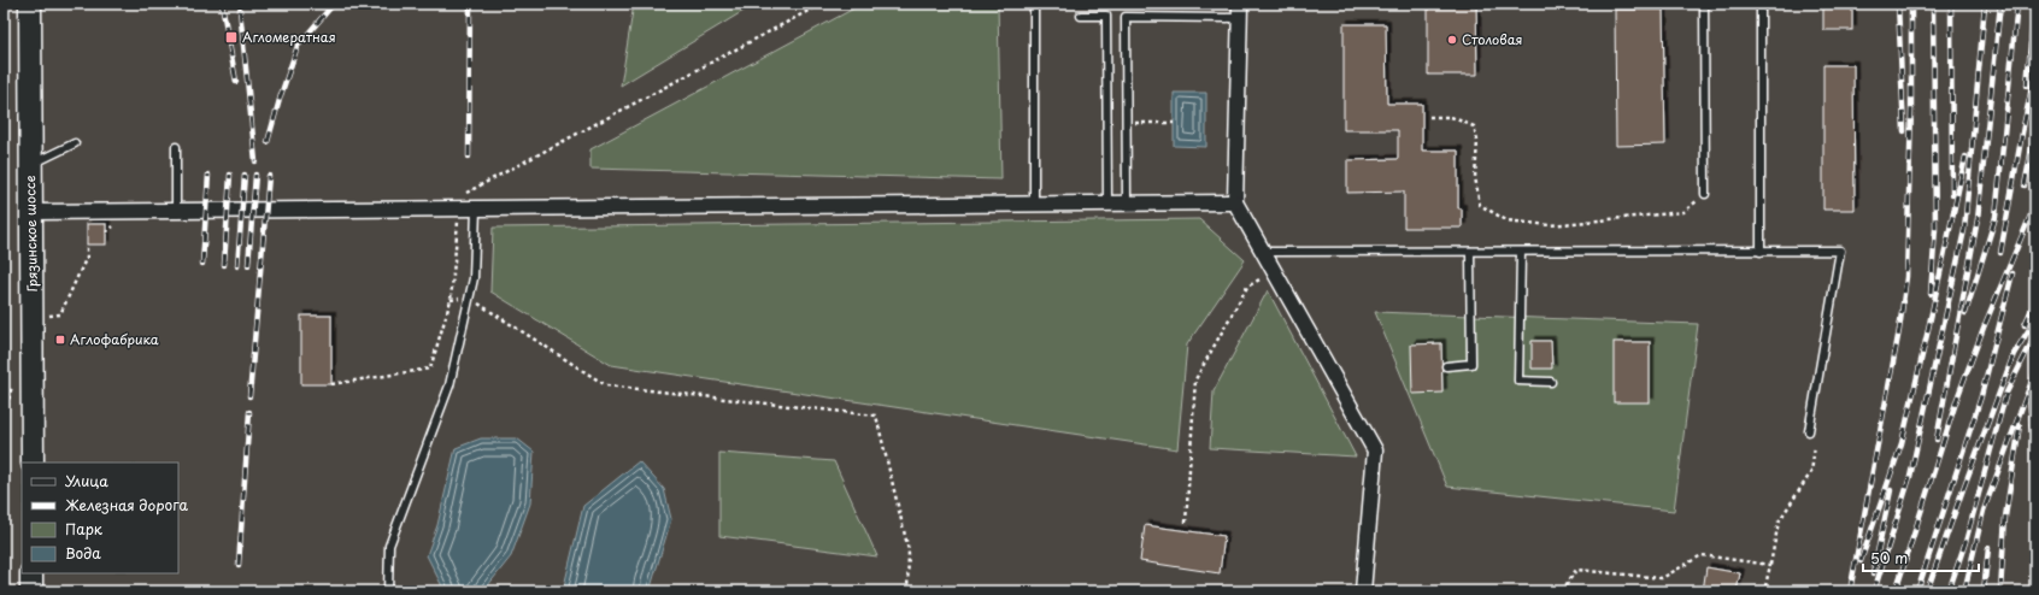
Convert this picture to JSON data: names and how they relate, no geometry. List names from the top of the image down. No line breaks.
{"streets":{"main road":["Грязинское шоссе"]},"places":{"transit":["Агломератная","Аглофабрика"],"other":["Столовая"]},"legend":["Улица","Железная дорога","Парк","Вода"],"scale_bar":"50 m"}
